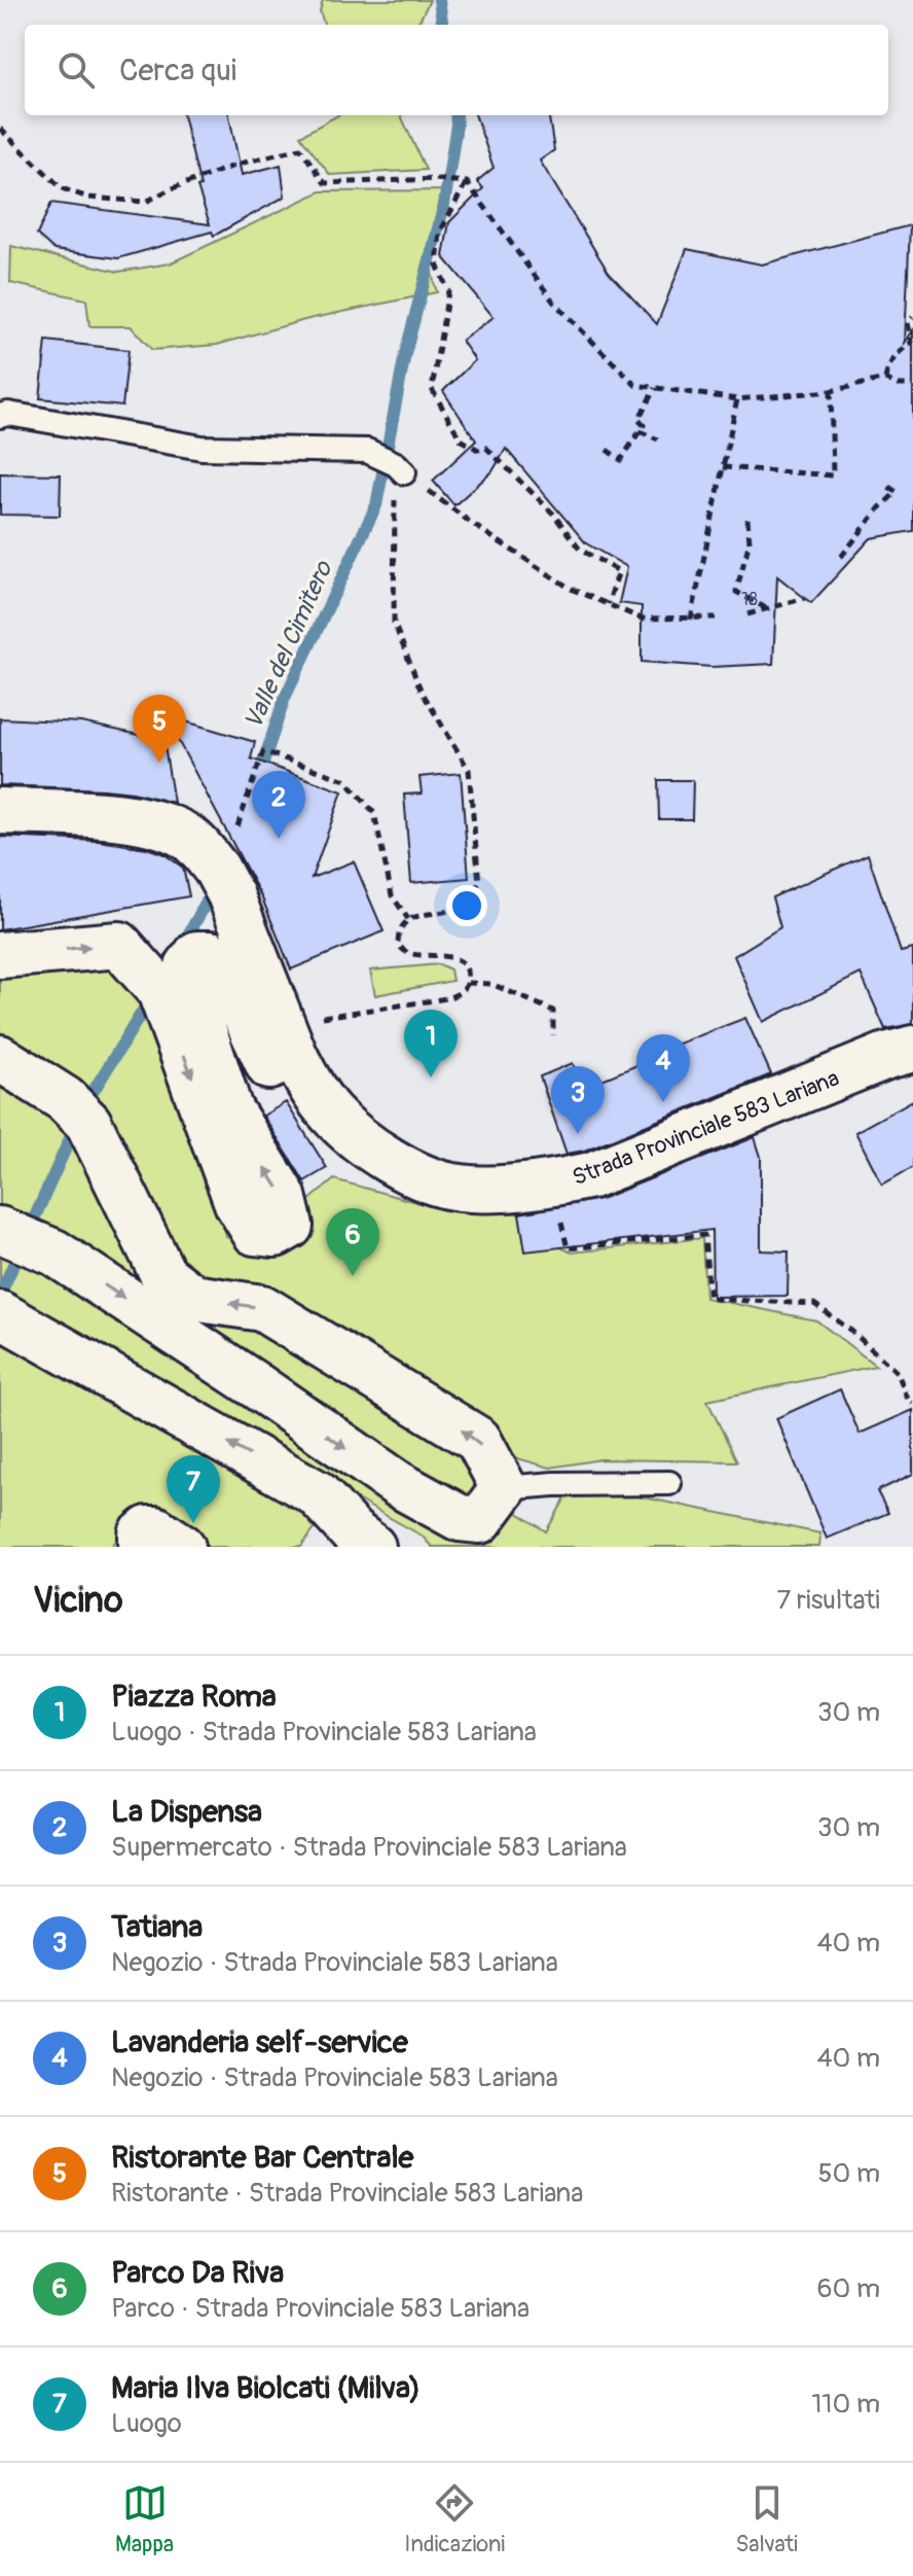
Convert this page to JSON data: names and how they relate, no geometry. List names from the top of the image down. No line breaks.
{"streets":{"street":["Strada Provinciale 583 Lariana"]},"water":["Valle del Cimitero"],"house_numbers":["18"],"page":{"search":"Cerca qui","pins":["5","2","1","4","3","6","7"],"heading":["Vicino","7 risultati"],"list":[{"mark":"1","name":"Piazza Roma","note":"Luogo · Strada Provinciale 583 Lariana","value":"30 m"},{"mark":"2","name":"La Dispensa","note":"Supermercato · Strada Provinciale 583 Lariana","value":"30 m"},{"mark":"3","name":"Tatiana","note":"Negozio · Strada Provinciale 583 Lariana","value":"40 m"},{"mark":"4","name":"Lavanderia self-service","note":"Negozio · Strada Provinciale 583 Lariana","value":"40 m"},{"mark":"5","name":"Ristorante Bar Centrale","note":"Ristorante · Strada Provinciale 583 Lariana","value":"50 m"},{"mark":"6","name":"Parco Da Riva","note":"Parco · Strada Provinciale 583 Lariana","value":"60 m"},{"mark":"7","name":"Maria Ilva Biolcati (Milva)","note":"Luogo","value":"110 m"}],"nav":["Mappa","Indicazioni","Salvati"]}}
